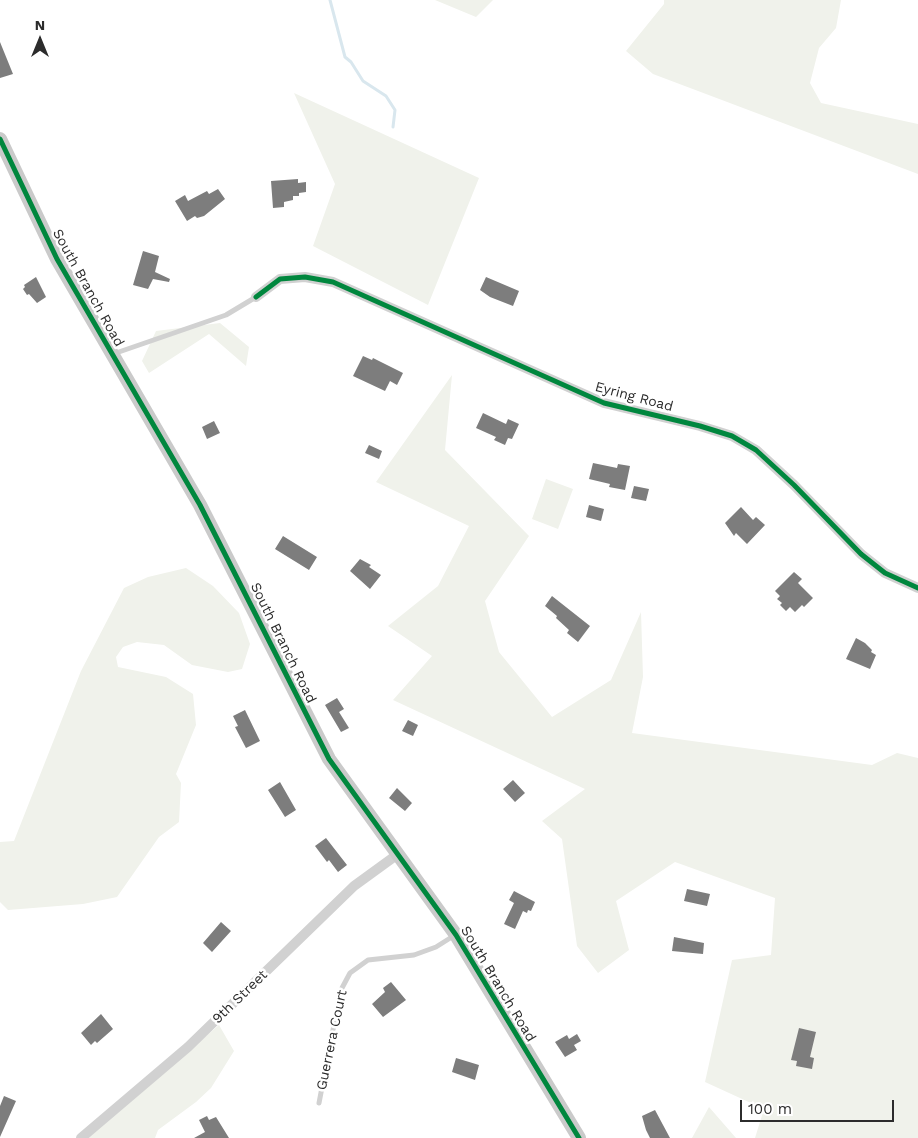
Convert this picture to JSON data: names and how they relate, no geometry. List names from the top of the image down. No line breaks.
{"streets":{"street":["South Branch Road","Eyring Road","9th Street"],"lane":["Guerrera Court"]},"crossings":[["South Branch Road","9th Street"],["South Branch Road","Guerrera Court"]],"scale_bar":"100 m","north":"top"}
